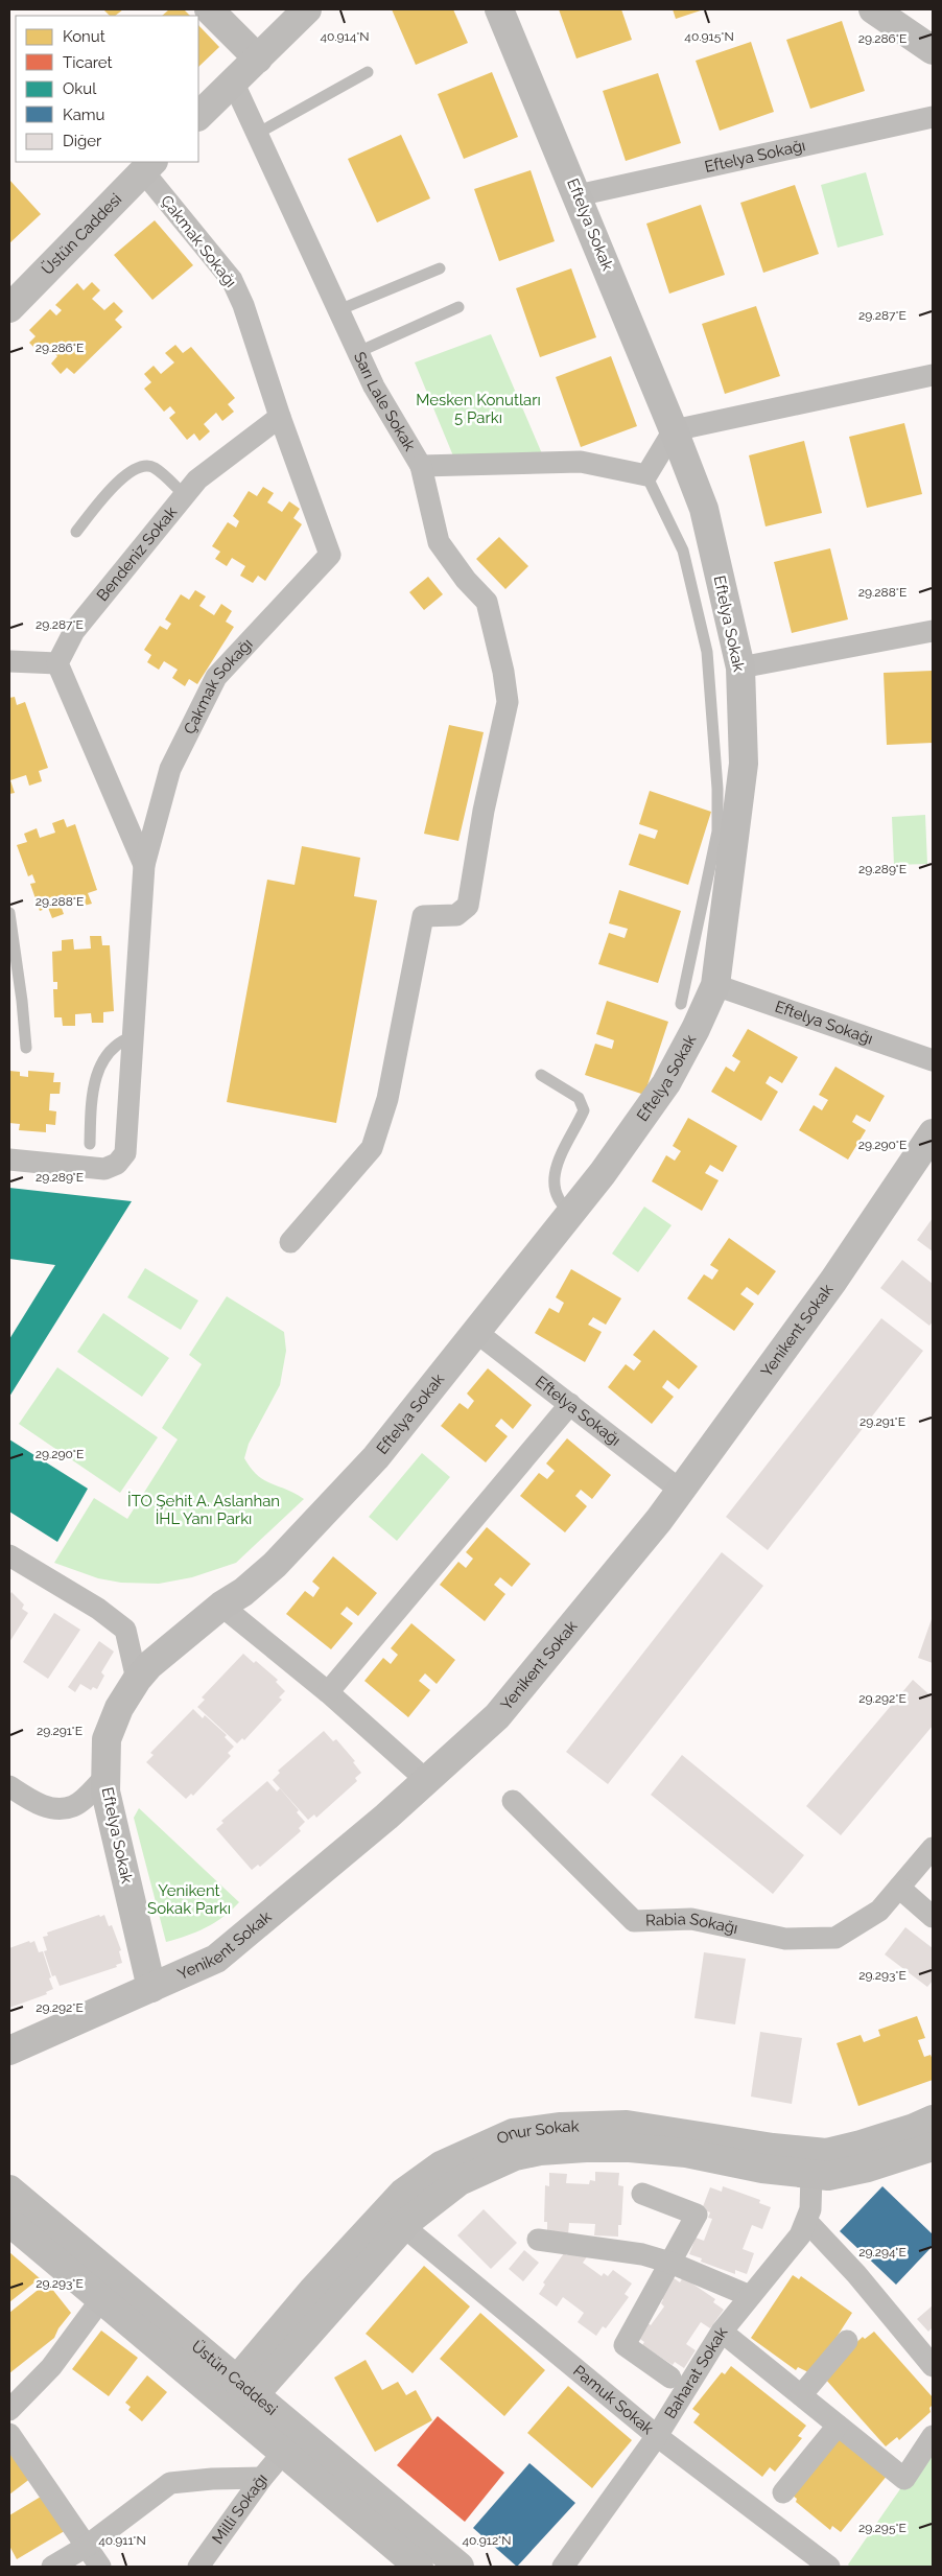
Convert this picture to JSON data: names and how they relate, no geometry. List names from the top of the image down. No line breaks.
{"streets":{"street":["Eftelya Sokağı","Eftelya Sokak","Üstün Caddesi","Çakmak Sokağı","Sarı Lale Sokak","Bendeniz Sokak","Yenikent Sokak","Rabia Sokağı","Onur Sokak","Baharat Sokak","Pamuk Sokak","Milli Sokağı"]},"crossings":[["Eftelya Sokağı","Eftelya Sokak"],["Eftelya Sokağı","Yenikent Sokak"],["Eftelya Sokak","Yenikent Sokak"],["Üstün Caddesi","Çakmak Sokağı"],["Üstün Caddesi","Onur Sokak"],["Üstün Caddesi","Milli Sokağı"],["Çakmak Sokağı","Bendeniz Sokak"],["Onur Sokak","Baharat Sokak"],["Onur Sokak","Pamuk Sokak"],["Baharat Sokak","Pamuk Sokak"]],"parks":["Mesken Konutları 5 Parkı","İTO Şehit A. Aslanhan İHL Yanı Parkı","Yenikent Sokak Parkı"],"legend":["Konut","Ticaret","Okul","Kamu","Diğer"],"coordinates":["40.914°N","40.915°N","29.286°E","29.287°E","29.288°E","29.289°E","29.290°E","29.291°E","29.292°E","29.293°E","29.294°E","29.295°E","40.911°N","40.912°N"]}
